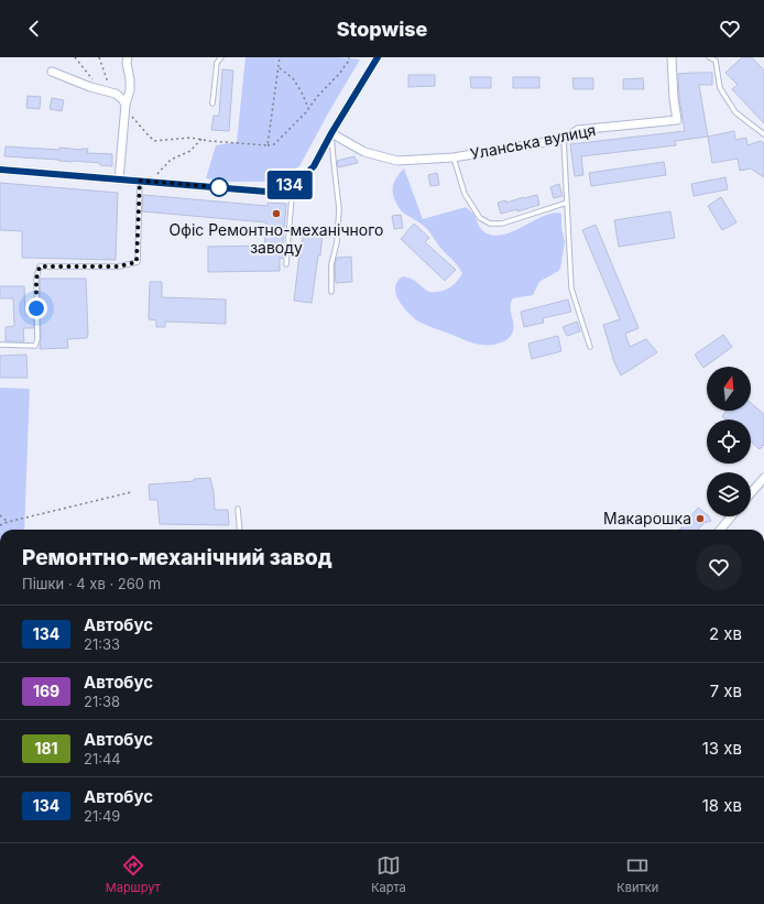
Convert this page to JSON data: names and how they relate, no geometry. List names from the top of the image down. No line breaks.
{"streets":{"street":["Уланська вулиця"]},"places":["Офіс Ремонтно-механічного заводу","Макарошка"],"lines":["bus line 134"],"north":"top","page":{"header":"Stopwise","on_map":"134","heading":["Ремонтно-механічний завод","Пішки · 4 хв · 260 m"],"list":[{"mark":"134","name":"Автобус","note":"21:33","value":"2 хв"},{"mark":"169","name":"Автобус","note":"21:38","value":"7 хв"},{"mark":"181","name":"Автобус","note":"21:44","value":"13 хв"},{"mark":"134","name":"Автобус","note":"21:49","value":"18 хв"}],"tabs":["Маршрут","Карта","Квитки"]}}
